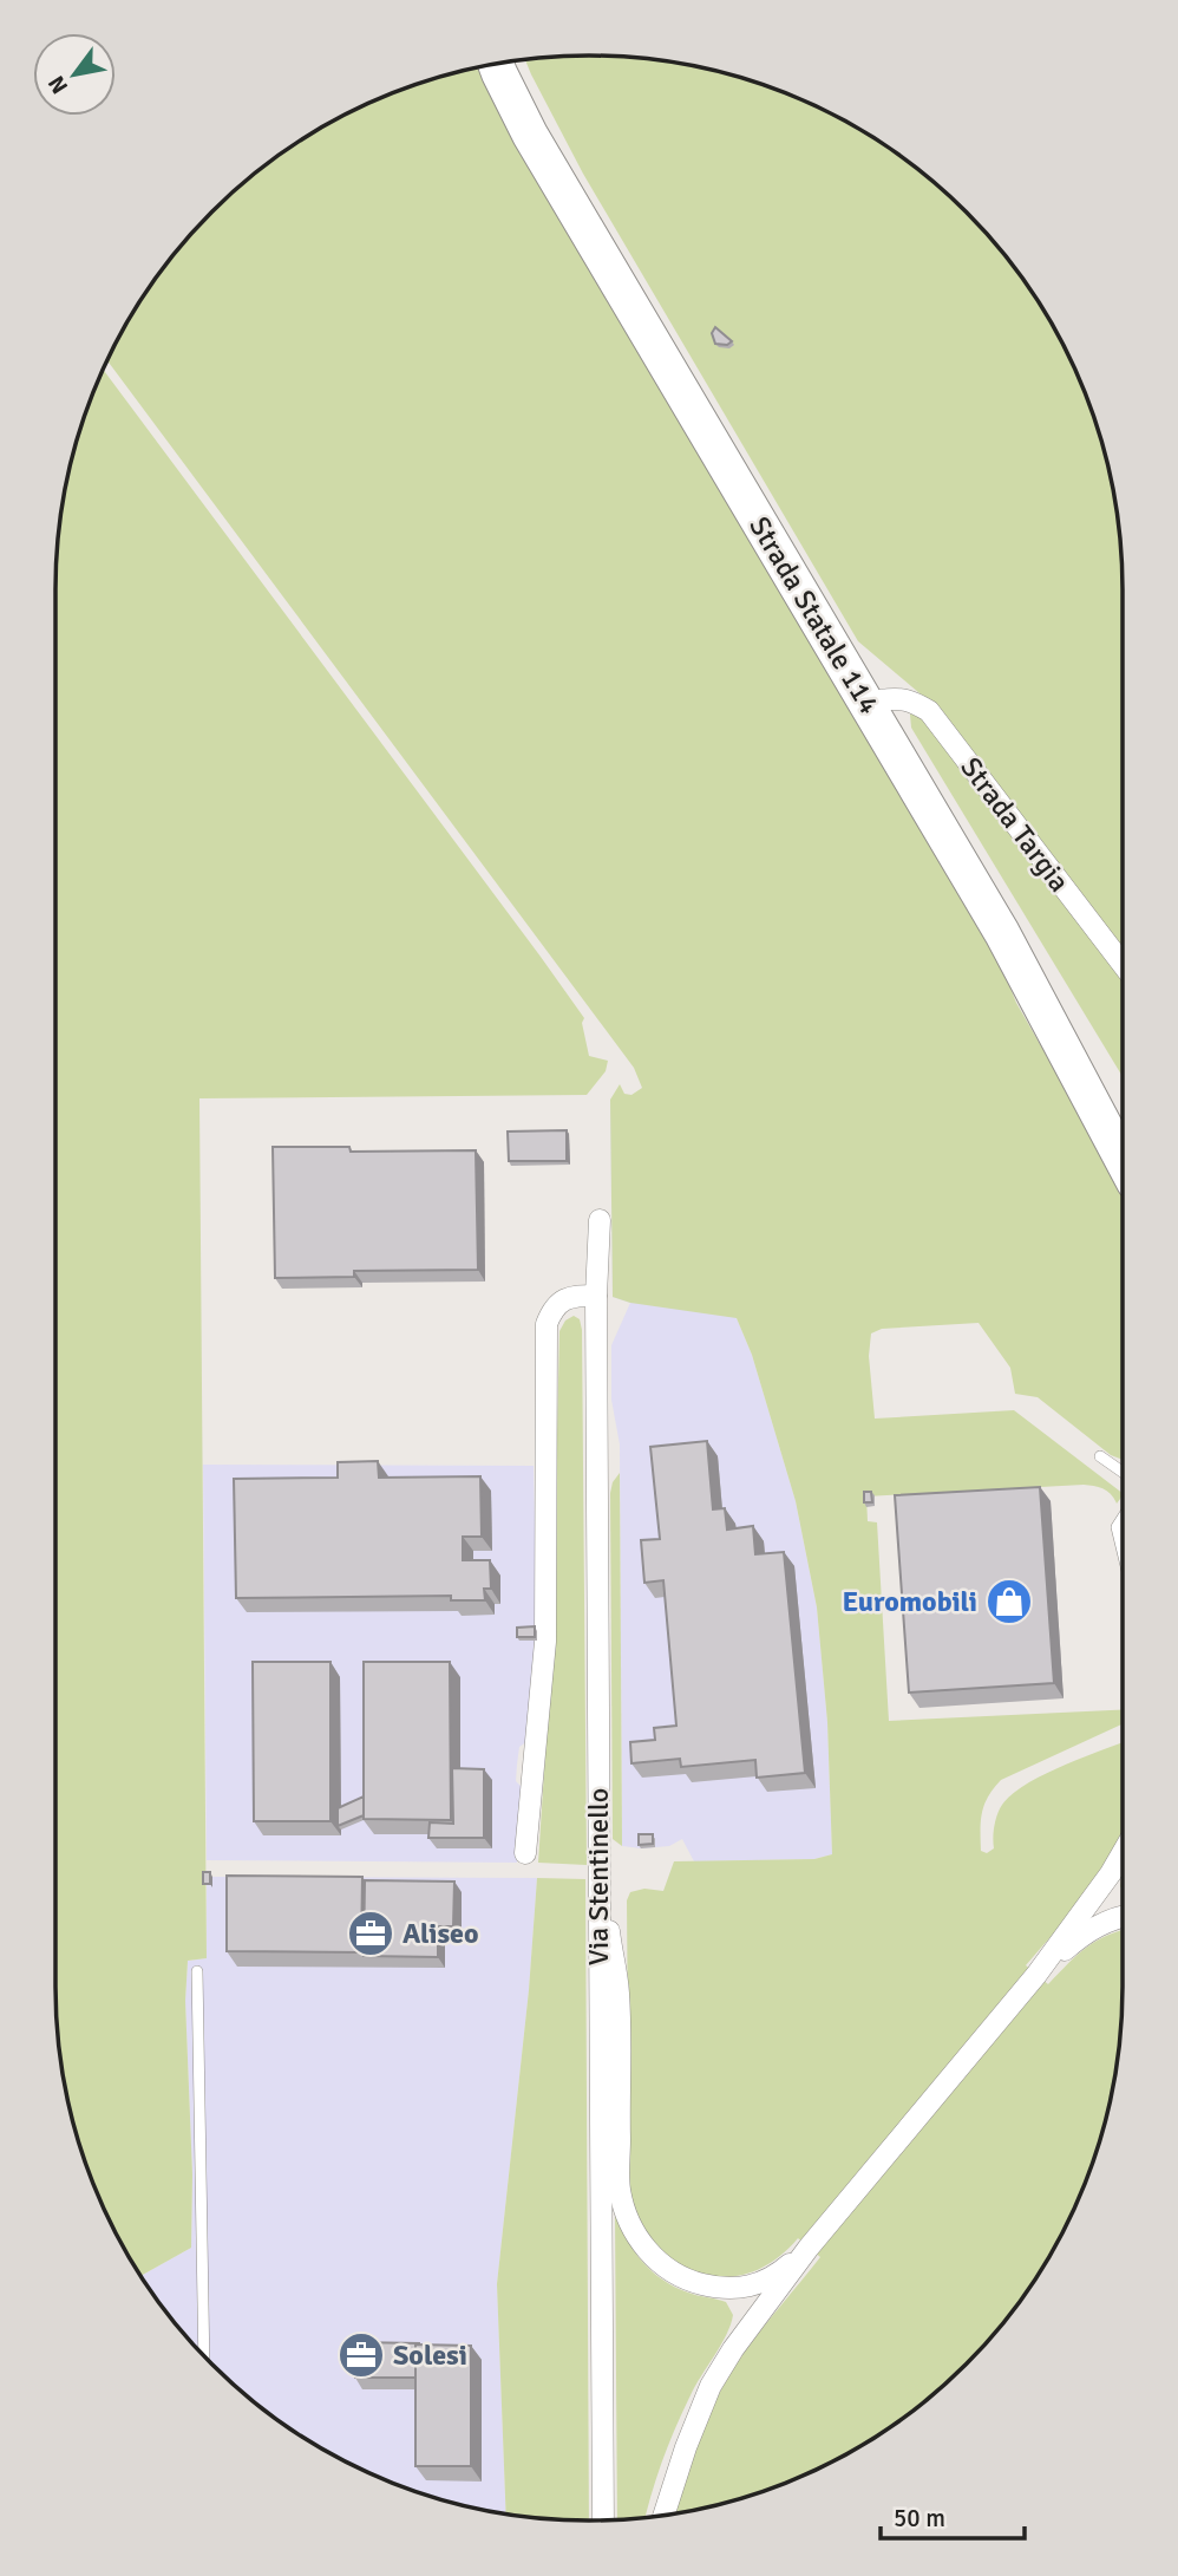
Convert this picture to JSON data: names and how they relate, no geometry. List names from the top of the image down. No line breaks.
{"streets":{"main road":["Strada Statale 114"],"street":["Strada Targia","Via Stentinello"]},"crossings":[["Strada Statale 114","Strada Targia"]],"places":{"shop":["Euromobili"],"office":["Aliseo","Solesi"]},"scale_bar":"50 m","north":"bottom left"}
